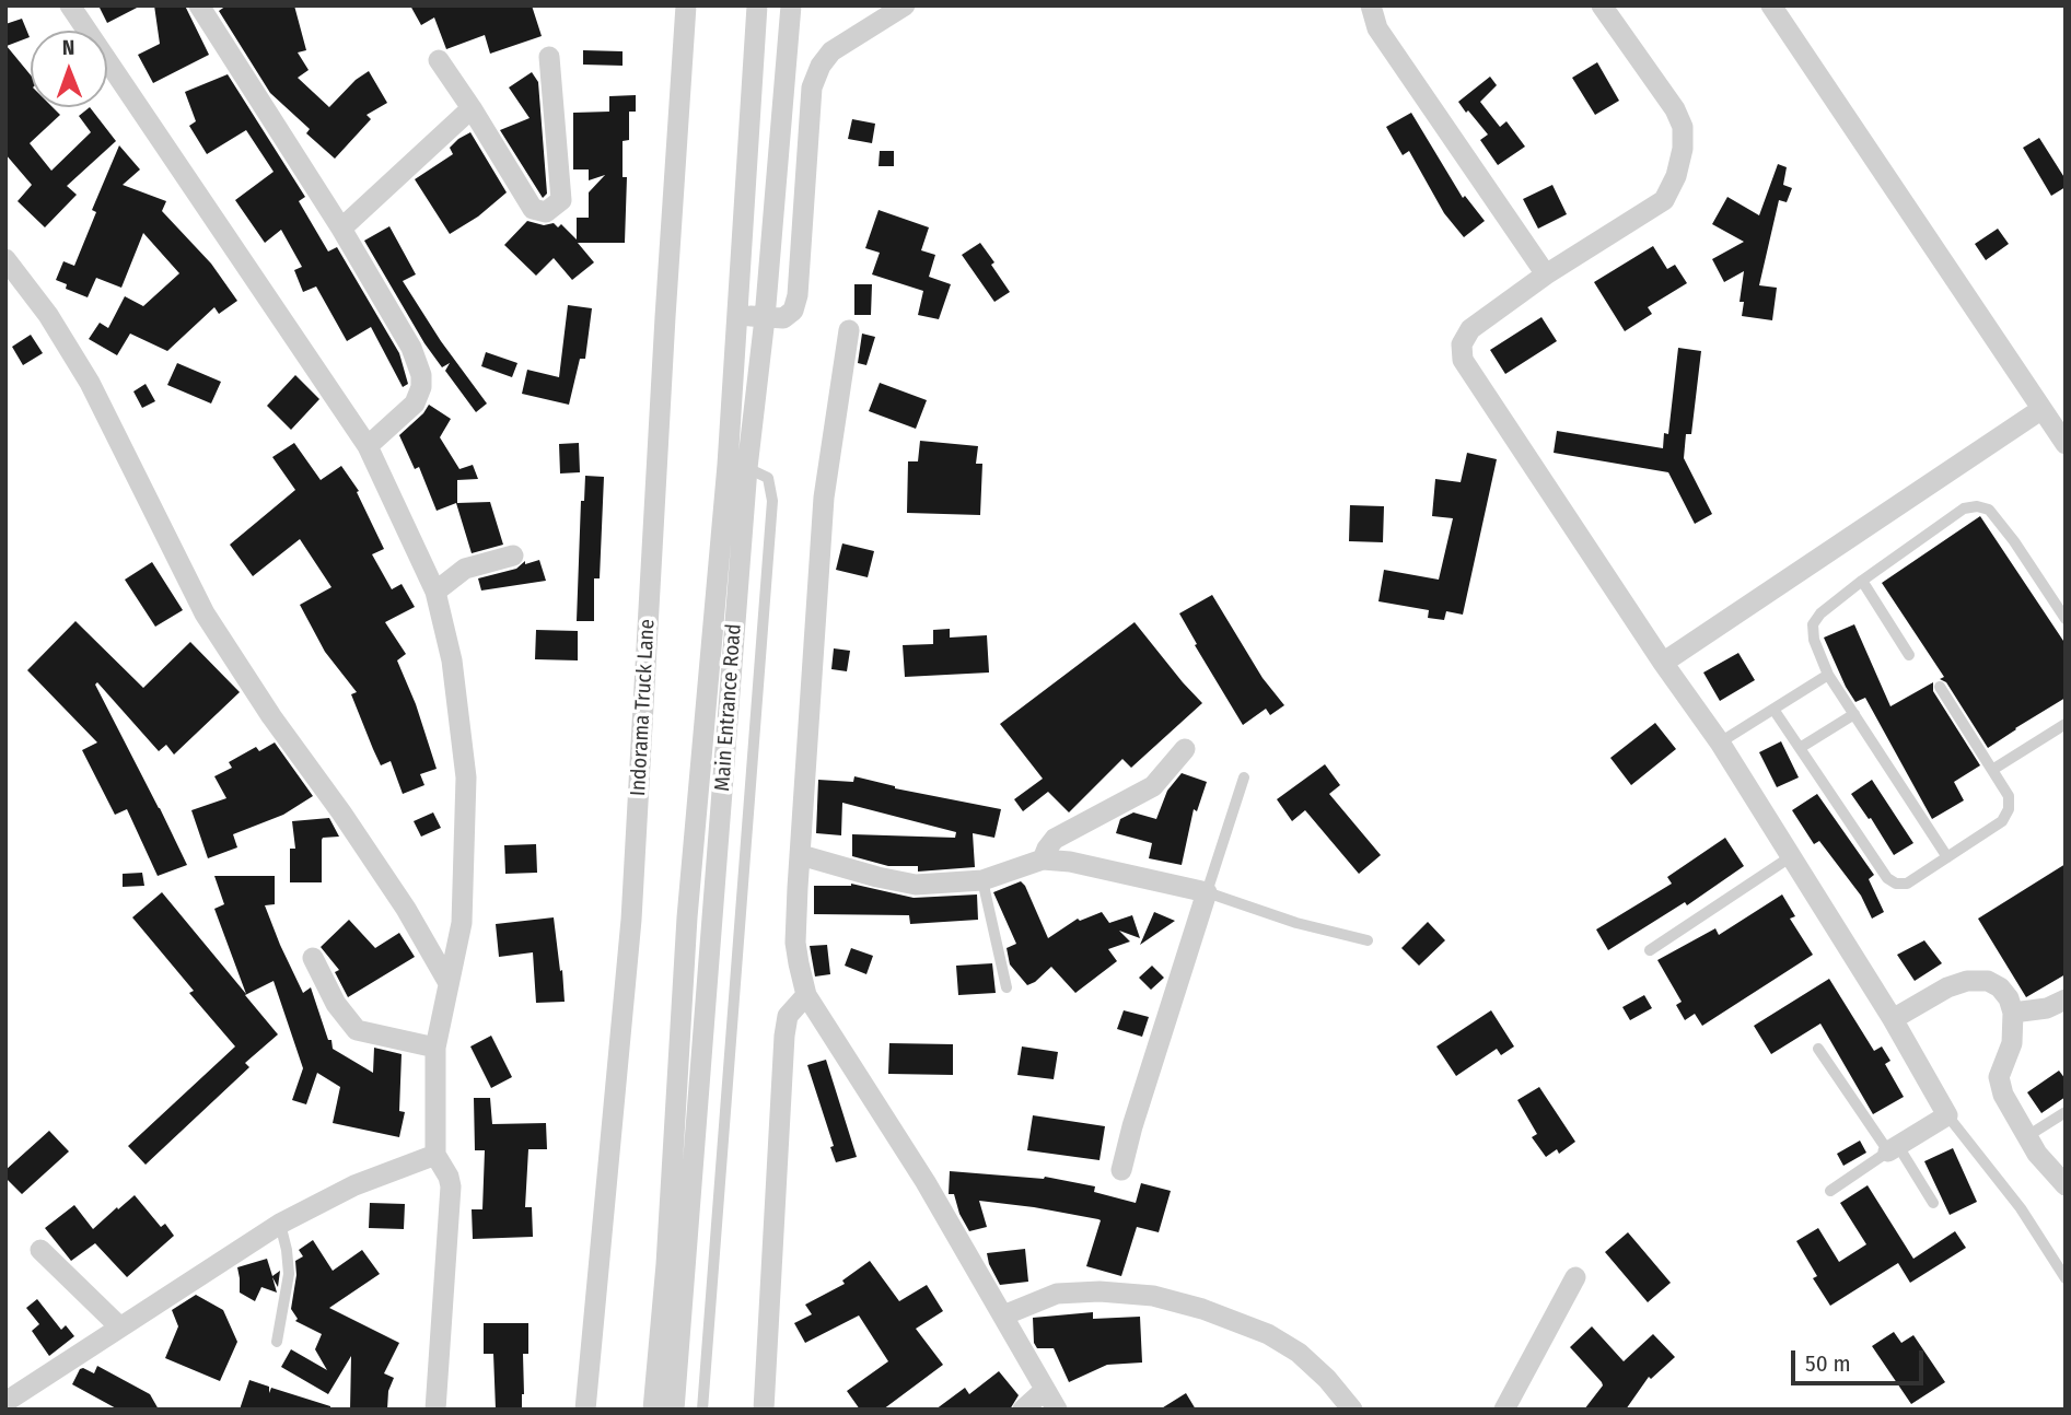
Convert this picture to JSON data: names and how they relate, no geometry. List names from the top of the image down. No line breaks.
{"streets":{"street":["Indorama Truck Lane","Main Entrance Road"]},"scale_bar":"50 m","north":"top"}
